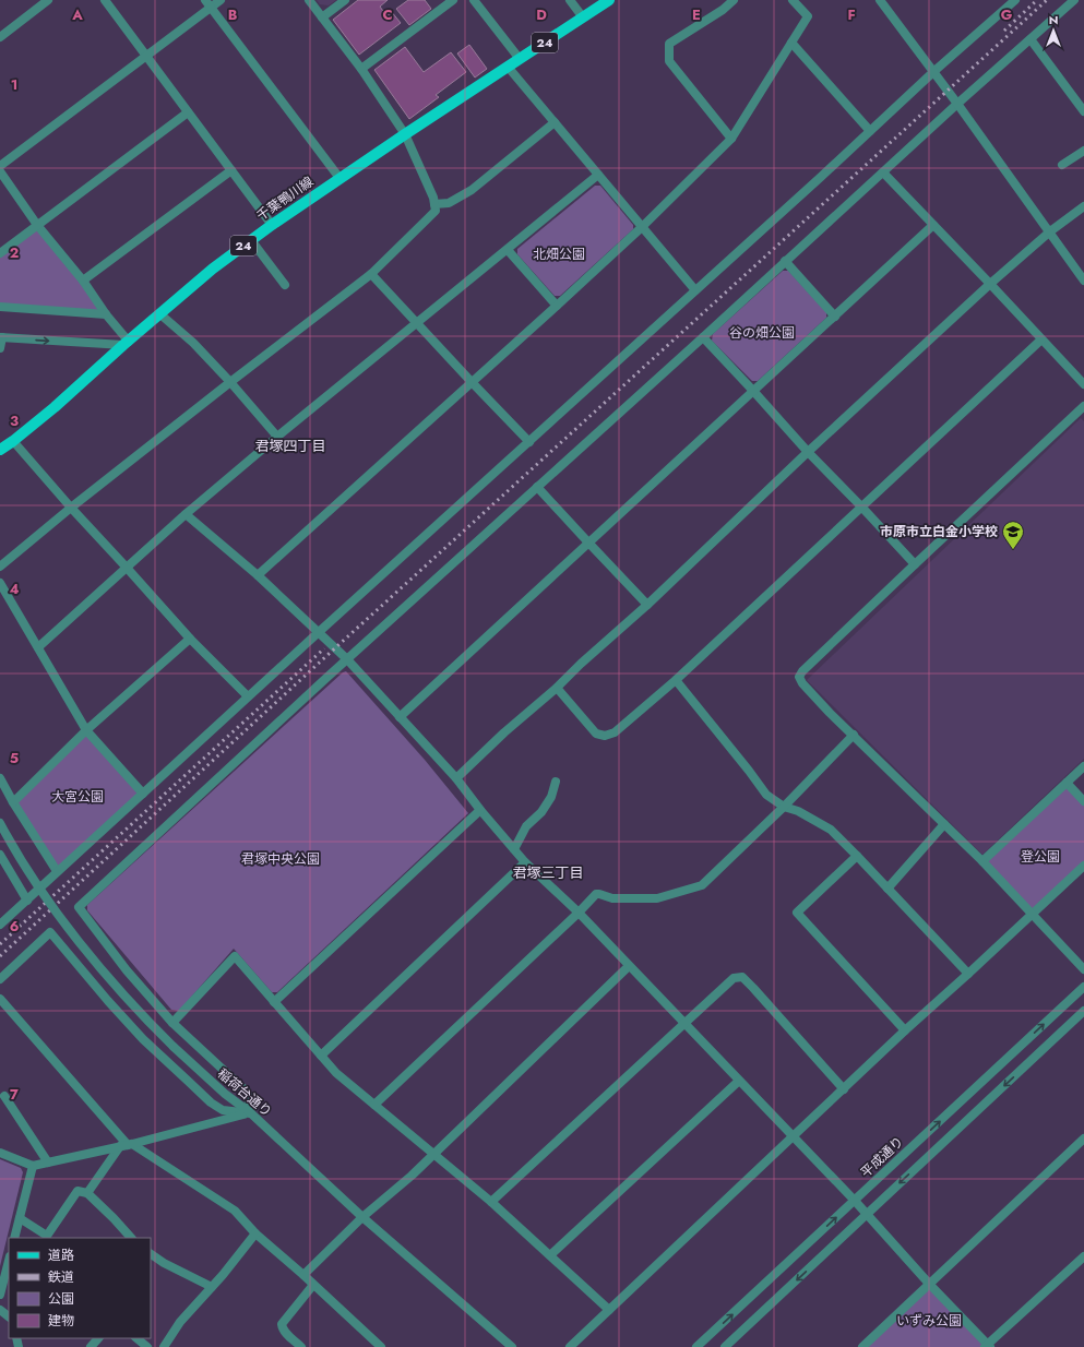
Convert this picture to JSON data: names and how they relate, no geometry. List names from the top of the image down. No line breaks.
{"streets":{"main road":["24","千葉鴨川線"],"street":["稲荷台通り","平成通り"]},"districts":["君塚四丁目","君塚三丁目"],"parks":["北畑公園","谷の畑公園","大宮公園","登公園","君塚中央公園","いずみ公園"],"places":{"school or university":["市原市立白金小学校"]},"legend":["道路","鉄道","公園","建物"],"north":"top","grid":{"columns":["A","B","C","D","E","F","G"],"rows":["1","2","3","4","5","6","7"]}}
